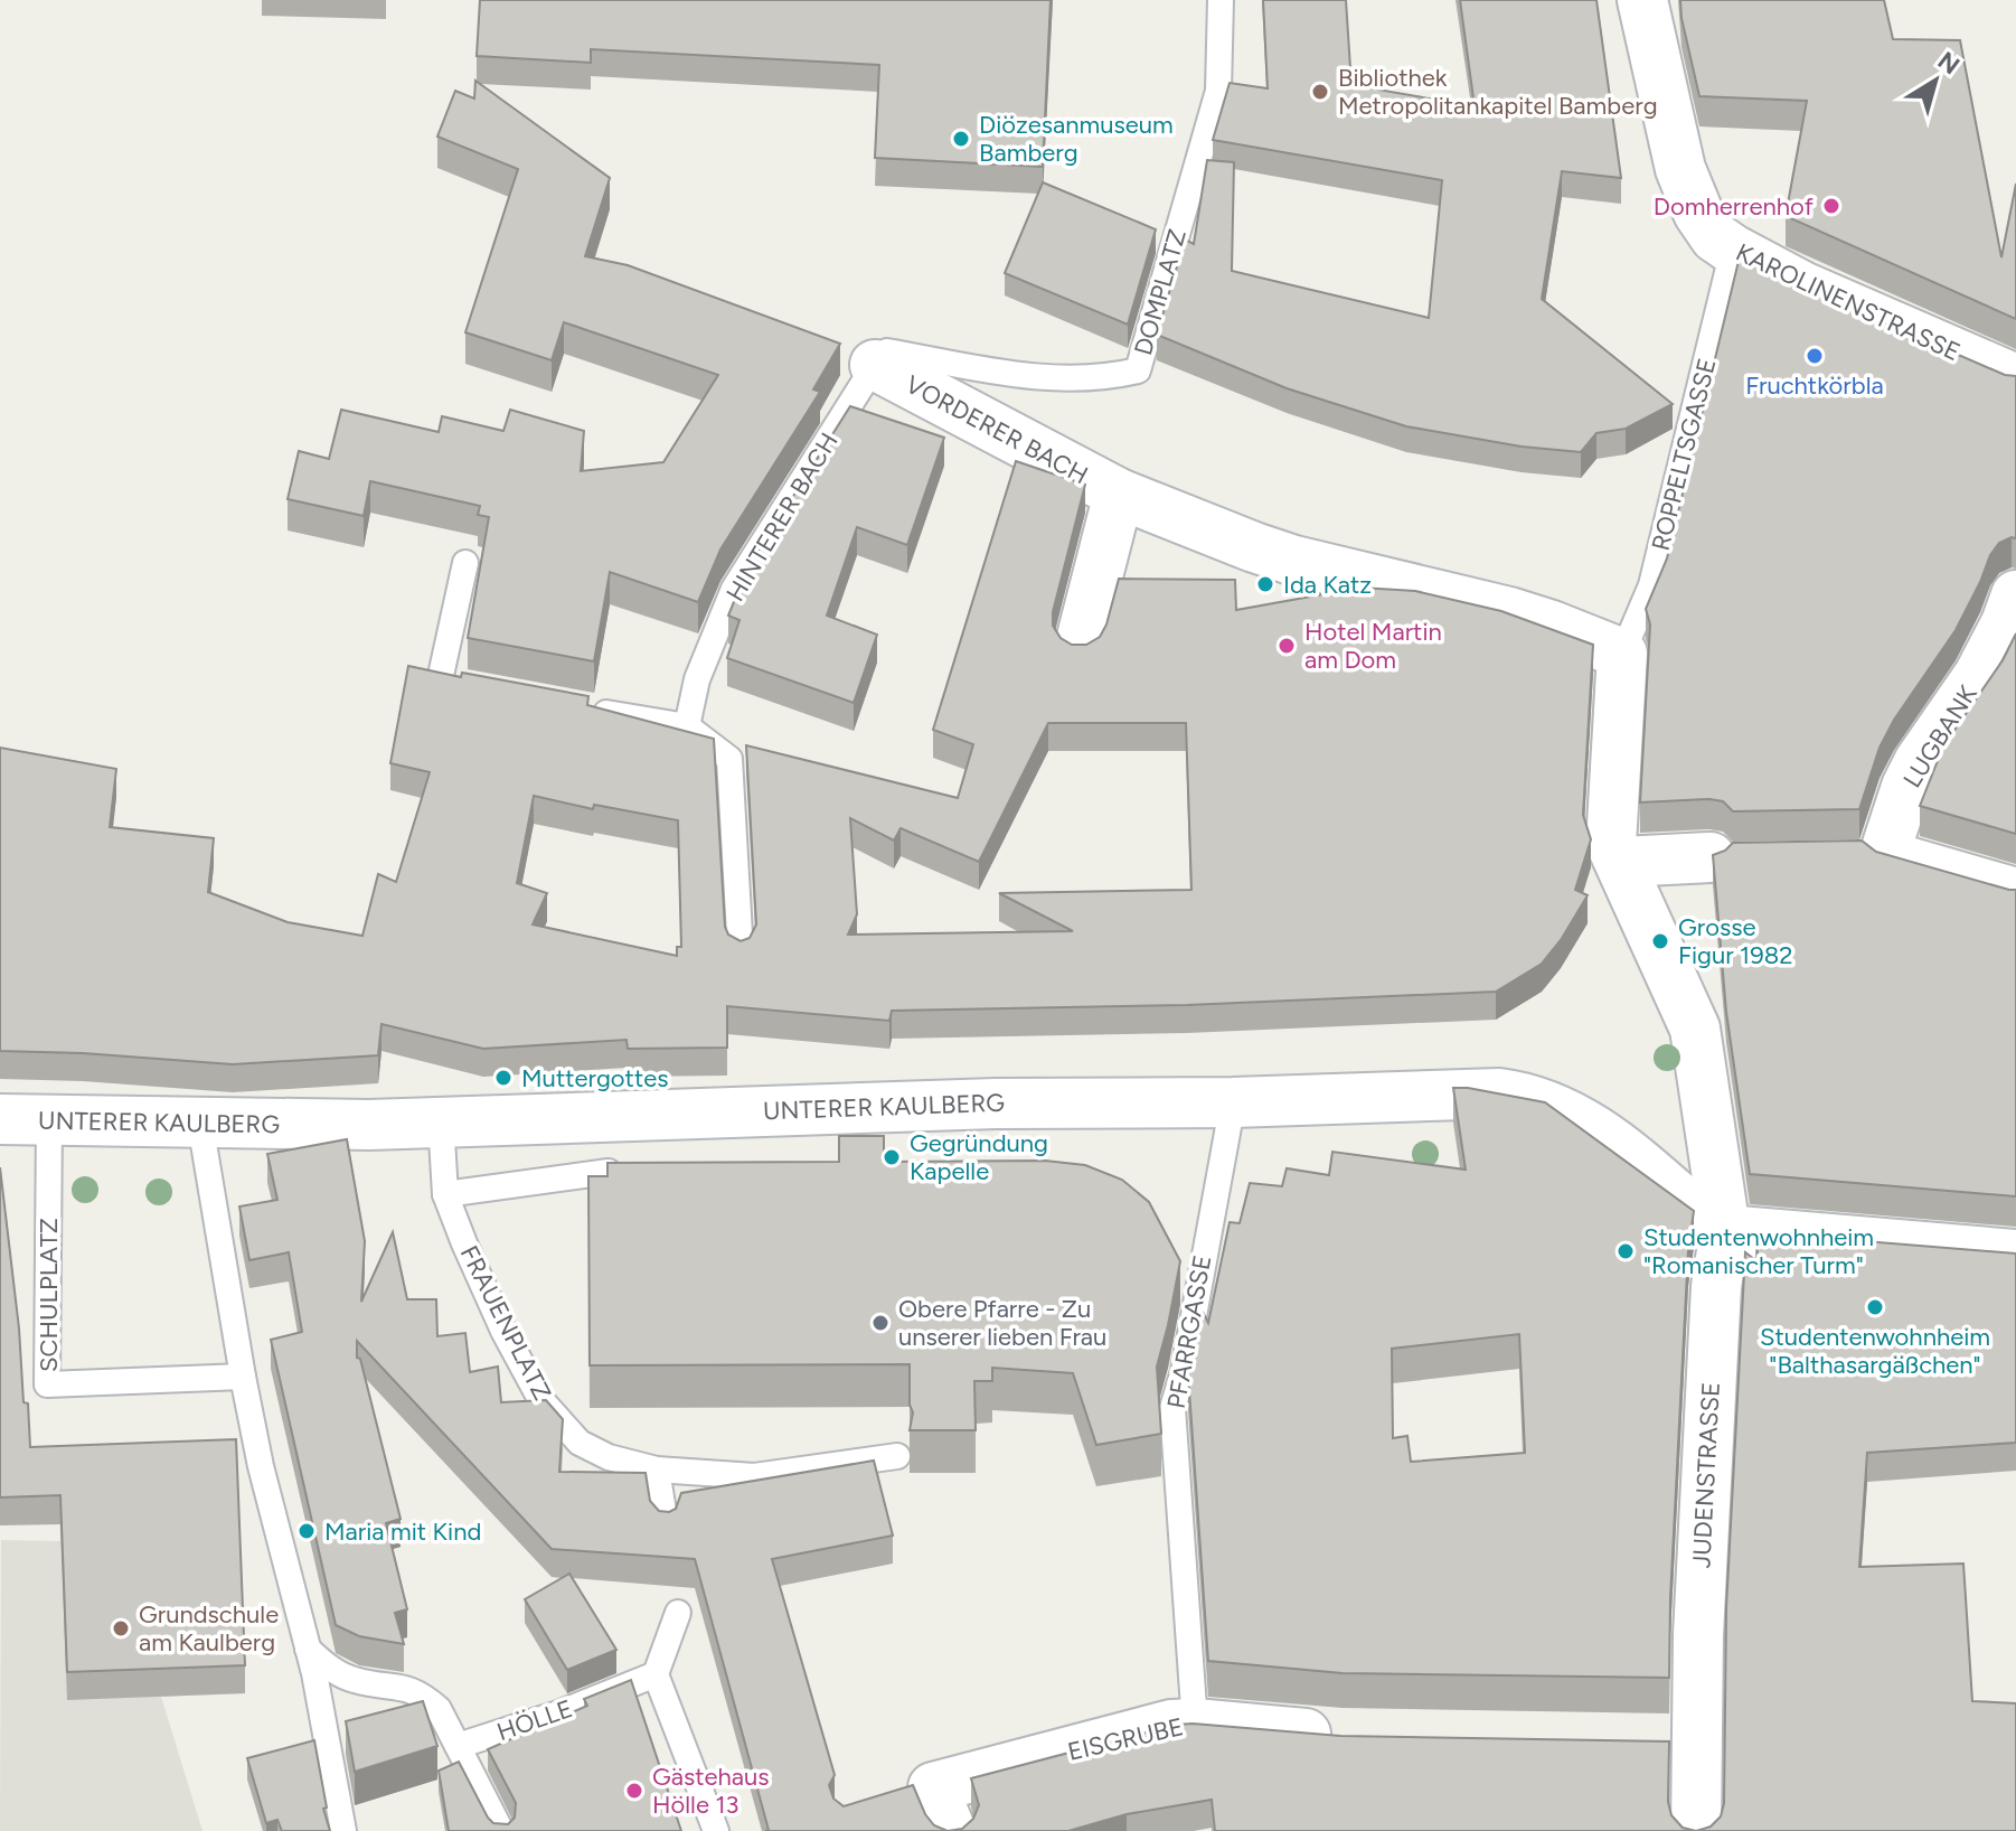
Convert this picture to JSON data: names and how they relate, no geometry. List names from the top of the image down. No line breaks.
{"streets":{"street":["KAROLINENSTRASSE","VORDERER BACH","LUGBANK","UNTERER KAULBERG","JUDENSTRASSE","EISGRUBE"],"lane":["DOMPLATZ","ROPPELTSGASSE","HINTERER BACH","SCHULPLATZ","FRAUENPLATZ","PFARRGASSE","HÖLLE"]},"crossings":[["DOMPLATZ","VORDERER BACH"],["DOMPLATZ","HINTERER BACH"],["KAROLINENSTRASSE","ROPPELTSGASSE"],["VORDERER BACH","ROPPELTSGASSE"],["VORDERER BACH","HINTERER BACH"],["UNTERER KAULBERG","SCHULPLATZ"],["UNTERER KAULBERG","FRAUENPLATZ"],["UNTERER KAULBERG","PFARRGASSE"],["UNTERER KAULBERG","JUDENSTRASSE"],["PFARRGASSE","EISGRUBE"]],"places":["Bibliothek Metropolitankapitel Bamberg","Diözesanmuseum Bamberg","Domherrenhof","Fruchtkörbla","Ida Katz","Hotel Martin am Dom","Grosse Figur 1982","Muttergottes","Gegründung Kapelle","Studentenwohnheim \"Romanischer Turm\"","Studentenwohnheim \"Balthasargäßchen\"","Obere Pfarre - Zu unserer lieben Frau","Maria mit Kind","Grundschule am Kaulberg","Gästehaus Hölle 13"],"north":"top right"}
